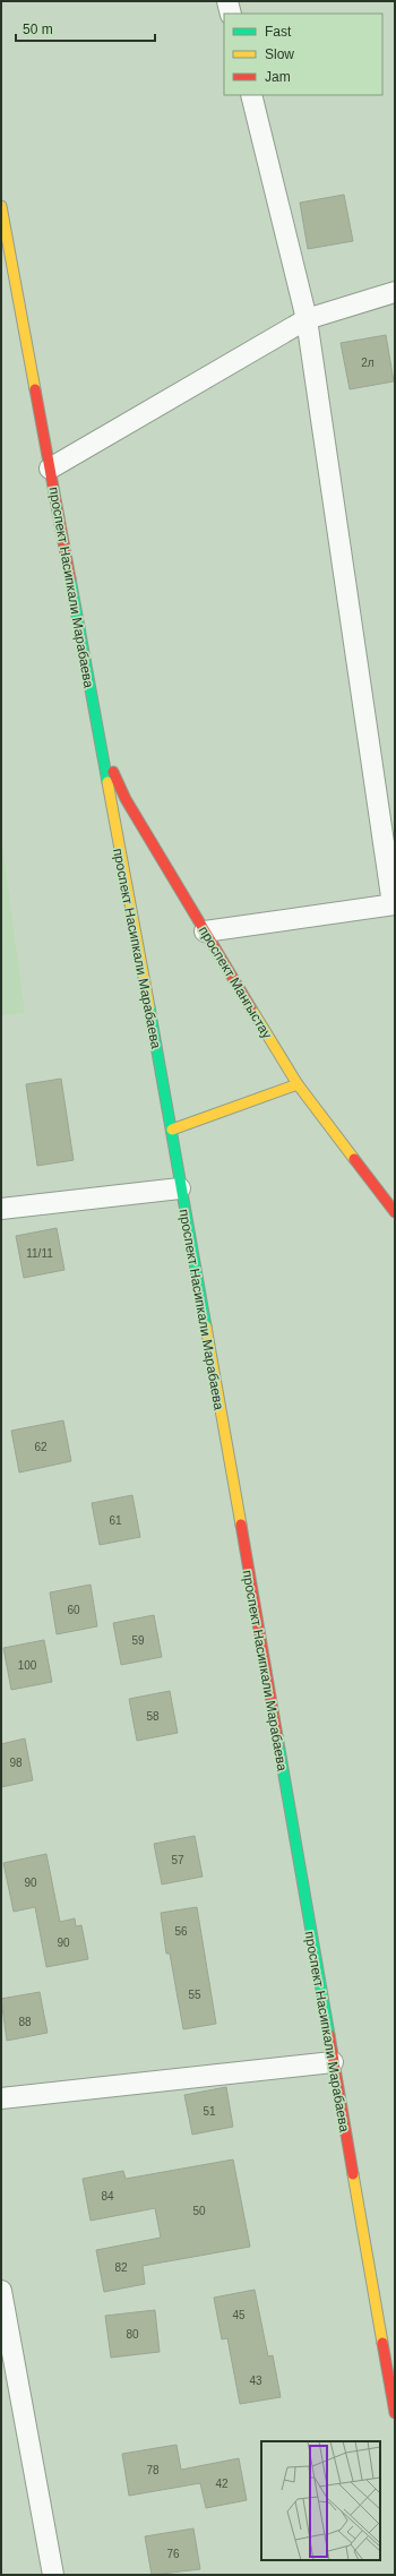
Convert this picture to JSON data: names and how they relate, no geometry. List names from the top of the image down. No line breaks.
{"streets":{"main road":["проспект Насипкали Марабаева","проспект Мангыстау"]},"crossings":[["проспект Насипкали Марабаева","проспект Мангыстау"]],"house_numbers":["2л","11/11","62","61","60","59","100","58","98","57","90","56","90","55","88","51","84","50","82","45","80","43","78","42","76"],"legend":["Fast","Slow","Jam"],"scale_bar":"50 m"}
